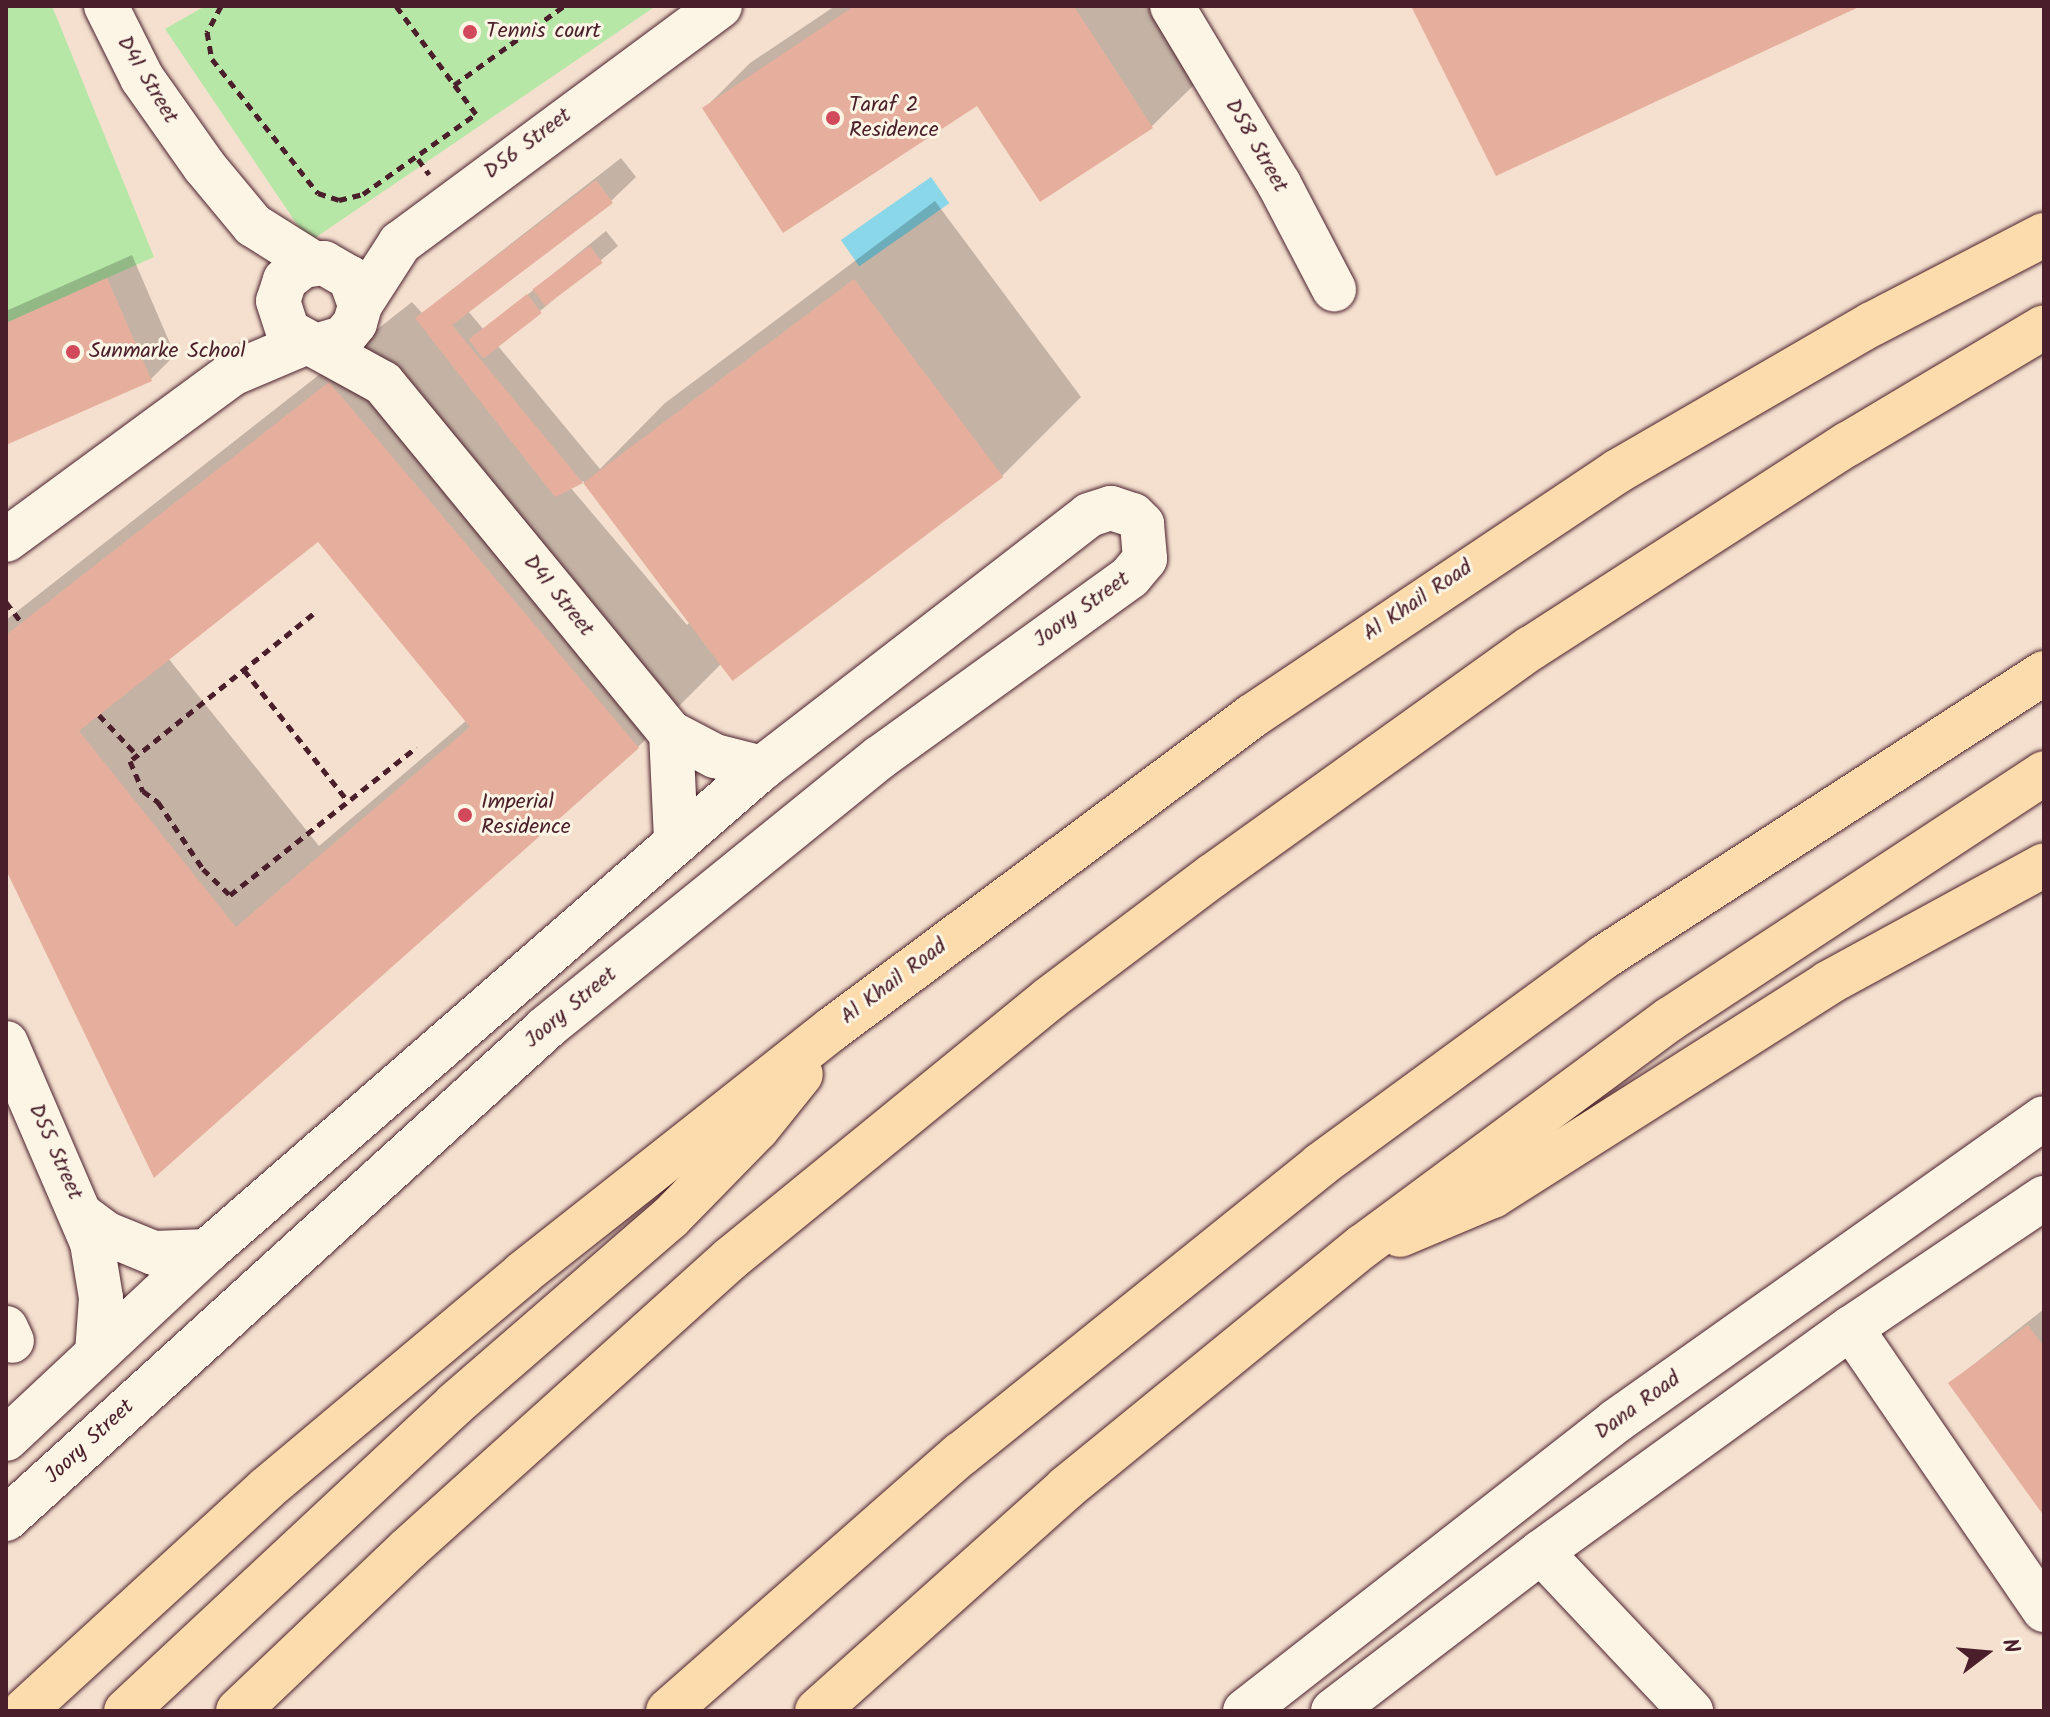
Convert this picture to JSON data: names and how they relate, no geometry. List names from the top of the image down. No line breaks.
{"streets":{"highway":["Al Khail Road"],"street":["D41 Street","D56 Street","D58 Street","Joory Street","D55 Street","Dana Road"]},"crossings":[["D41 Street","D56 Street"],["D41 Street","Joory Street"],["Joory Street","D55 Street"]],"places":["Tennis court","Taraf 2 Residence","Sunmarke School","Imperial Residence"],"north":"right"}
